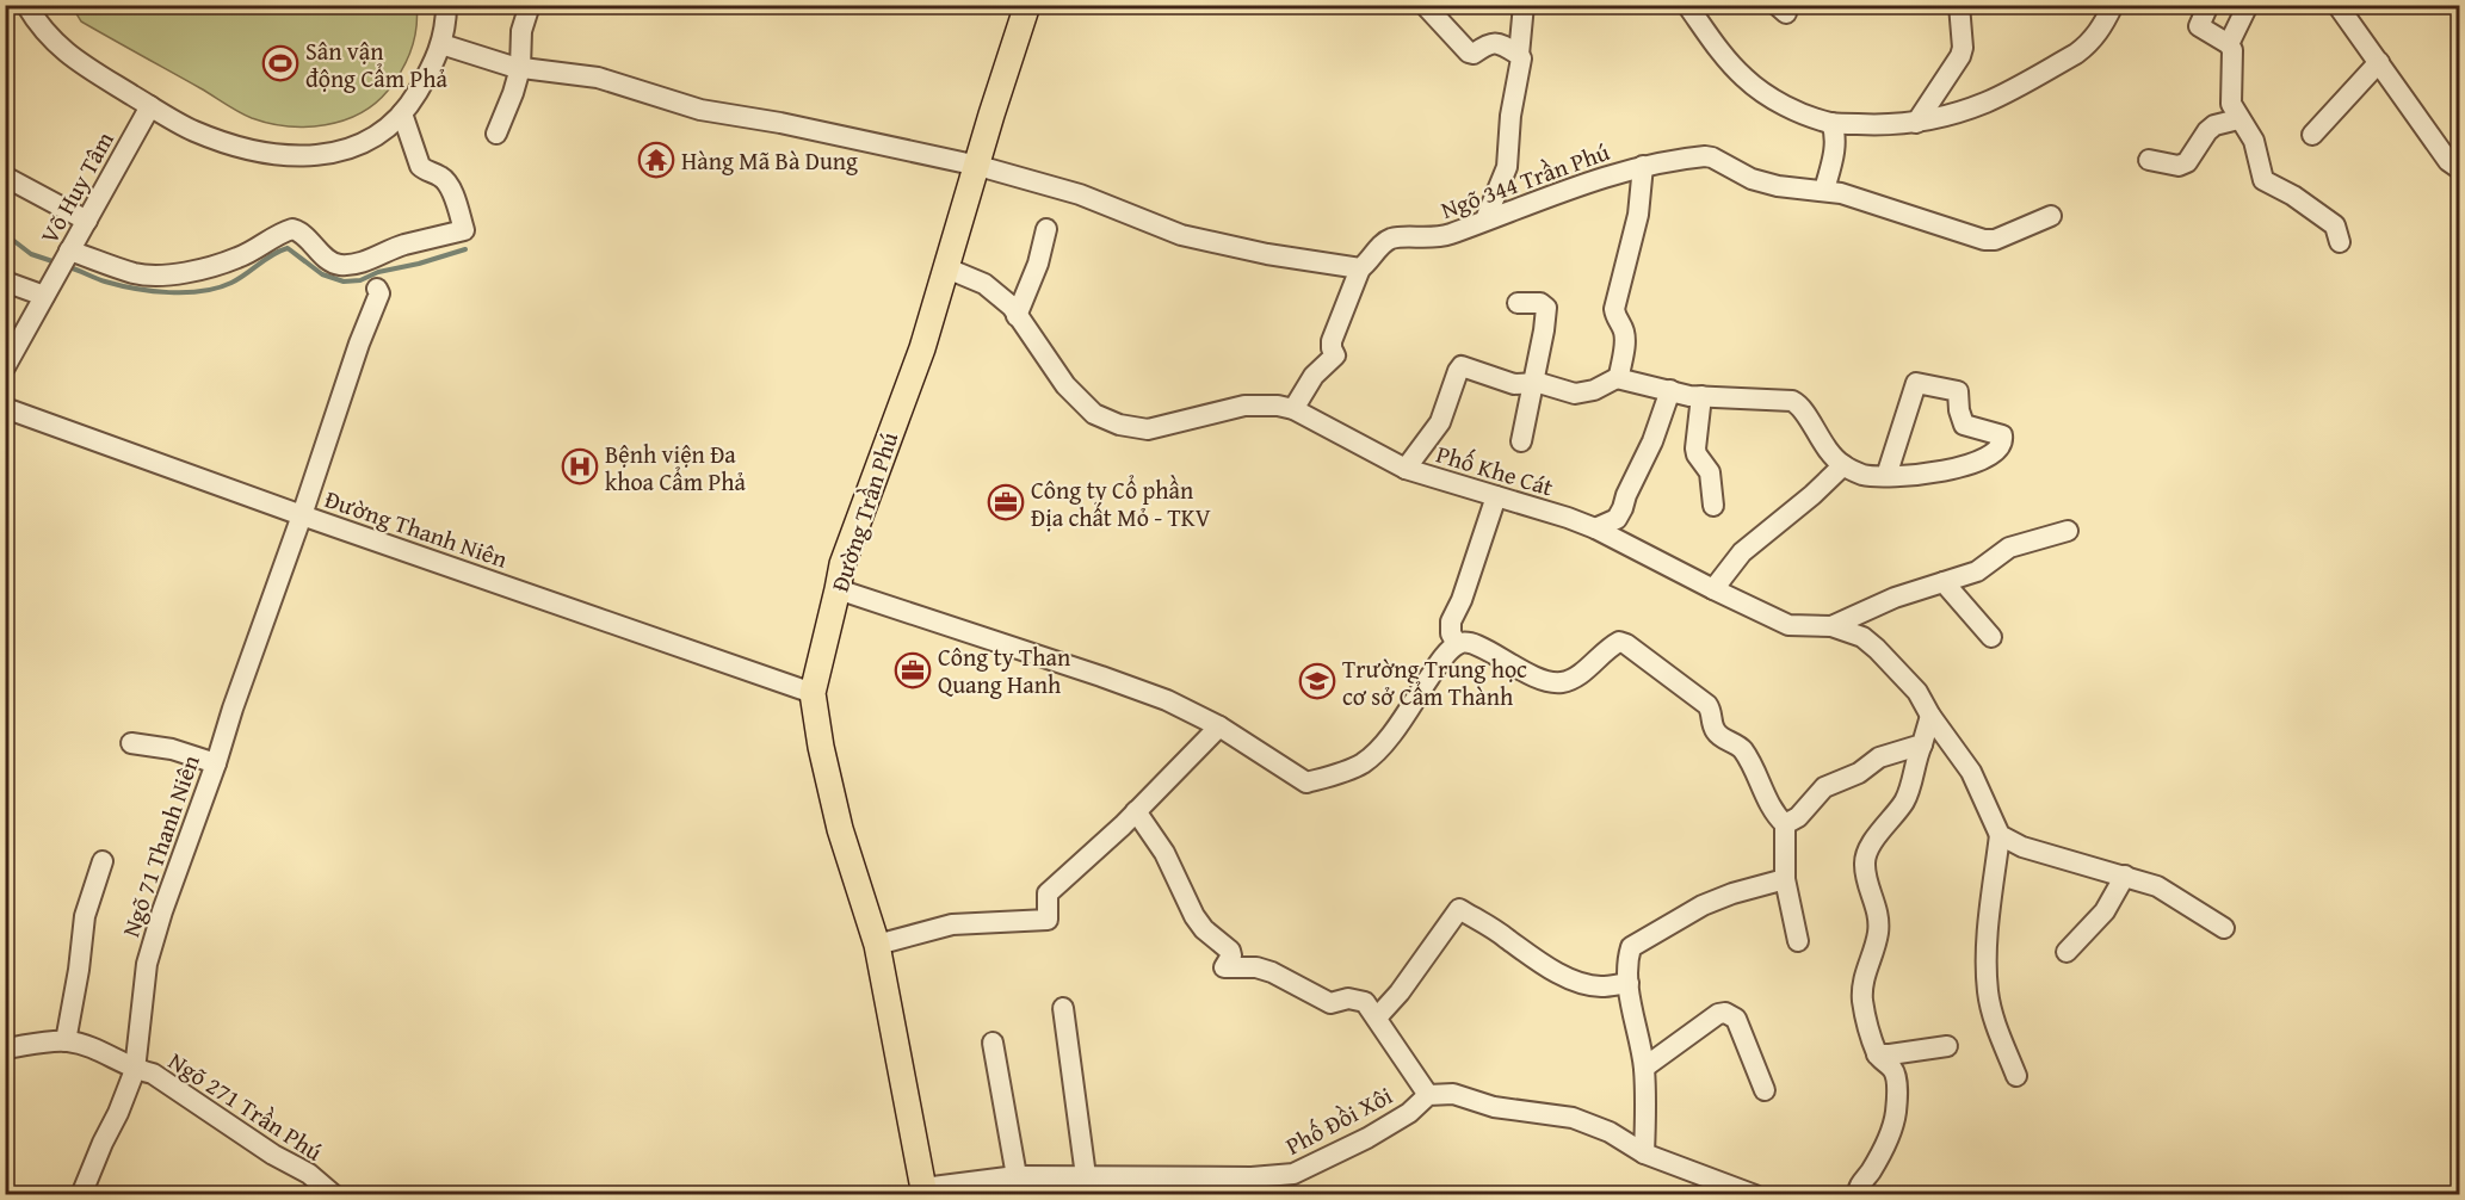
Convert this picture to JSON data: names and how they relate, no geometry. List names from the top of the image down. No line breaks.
{"streets":{"main road":["Đường Trần Phú"],"street":["Ngõ 344 Trần Phú","Võ Huy Tâm","Phố Khe Cát","Đường Thanh Niên","Ngõ 71 Thanh Niên","Ngõ 271 Trần Phú","Phố Đồi Xôi"]},"crossings":[["Phố Khe Cát","Đường Trần Phú"],["Đường Trần Phú","Đường Thanh Niên"],["Đường Trần Phú","Phố Đồi Xôi"],["Đường Thanh Niên","Ngõ 71 Thanh Niên"],["Ngõ 71 Thanh Niên","Ngõ 271 Trần Phú"]],"places":{"sports":["Sân vận động Cẩm Phả"],"temple":["Hàng Mã Bà Dung"],"hospital":["Bệnh viện Đa khoa Cẩm Phả"],"office":["Công ty Cổ phần Địa chất Mỏ - TKV","Công ty Than Quang Hanh"],"school or university":["Trường Trung học cơ sở Cẩm Thành"]}}
